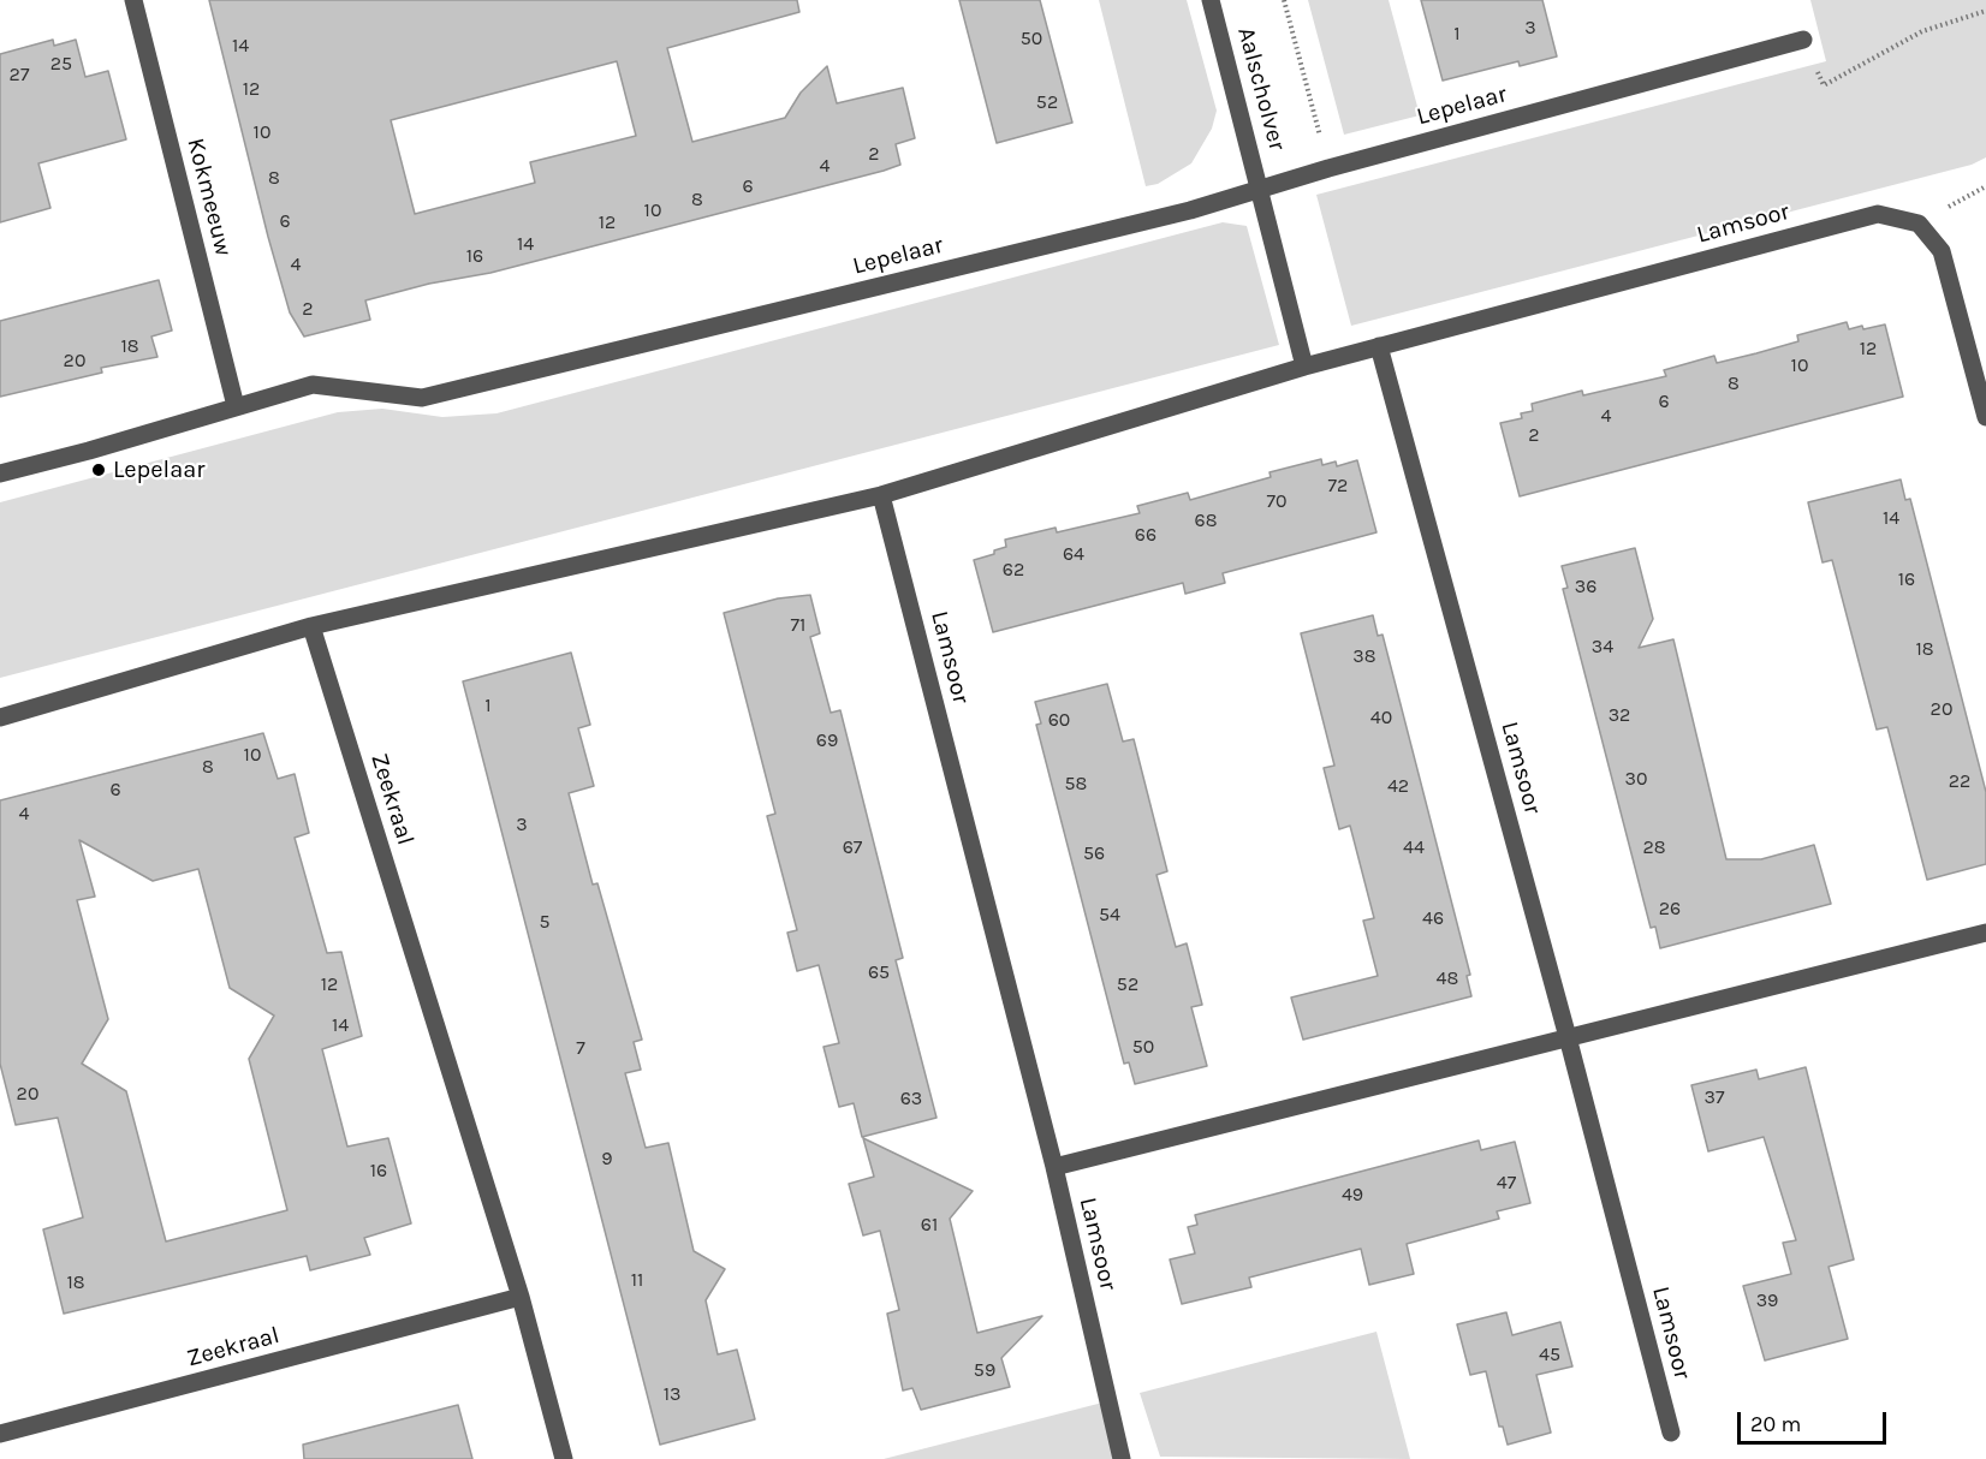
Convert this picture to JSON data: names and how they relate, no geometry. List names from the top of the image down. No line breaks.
{"streets":{"street":["Aalscholver","Lepelaar","Kokmeeuw","Lamsoor","Zeekraal"]},"crossings":[["Aalscholver","Lepelaar"],["Lepelaar","Kokmeeuw"],["Lamsoor","Zeekraal"]],"places":["Lepelaar"],"house_numbers":["3","1","50","14","25","27","12","52","10","2","4","8","6","8","10","6","12","14","16","4","2","18","12","20","10","8","6","4","2","72","70","14","68","66","64","62","16","36","71","34","18","38","1","20","32","40","60","69","10","8","30","22","58","42","6","4","3","67","44","28","56","26","54","46","5","65","48","12","52","14","50","7","20","37","63","9","16","47","49","61","11","18","39","45","59","13"],"scale_bar":"20 m"}
